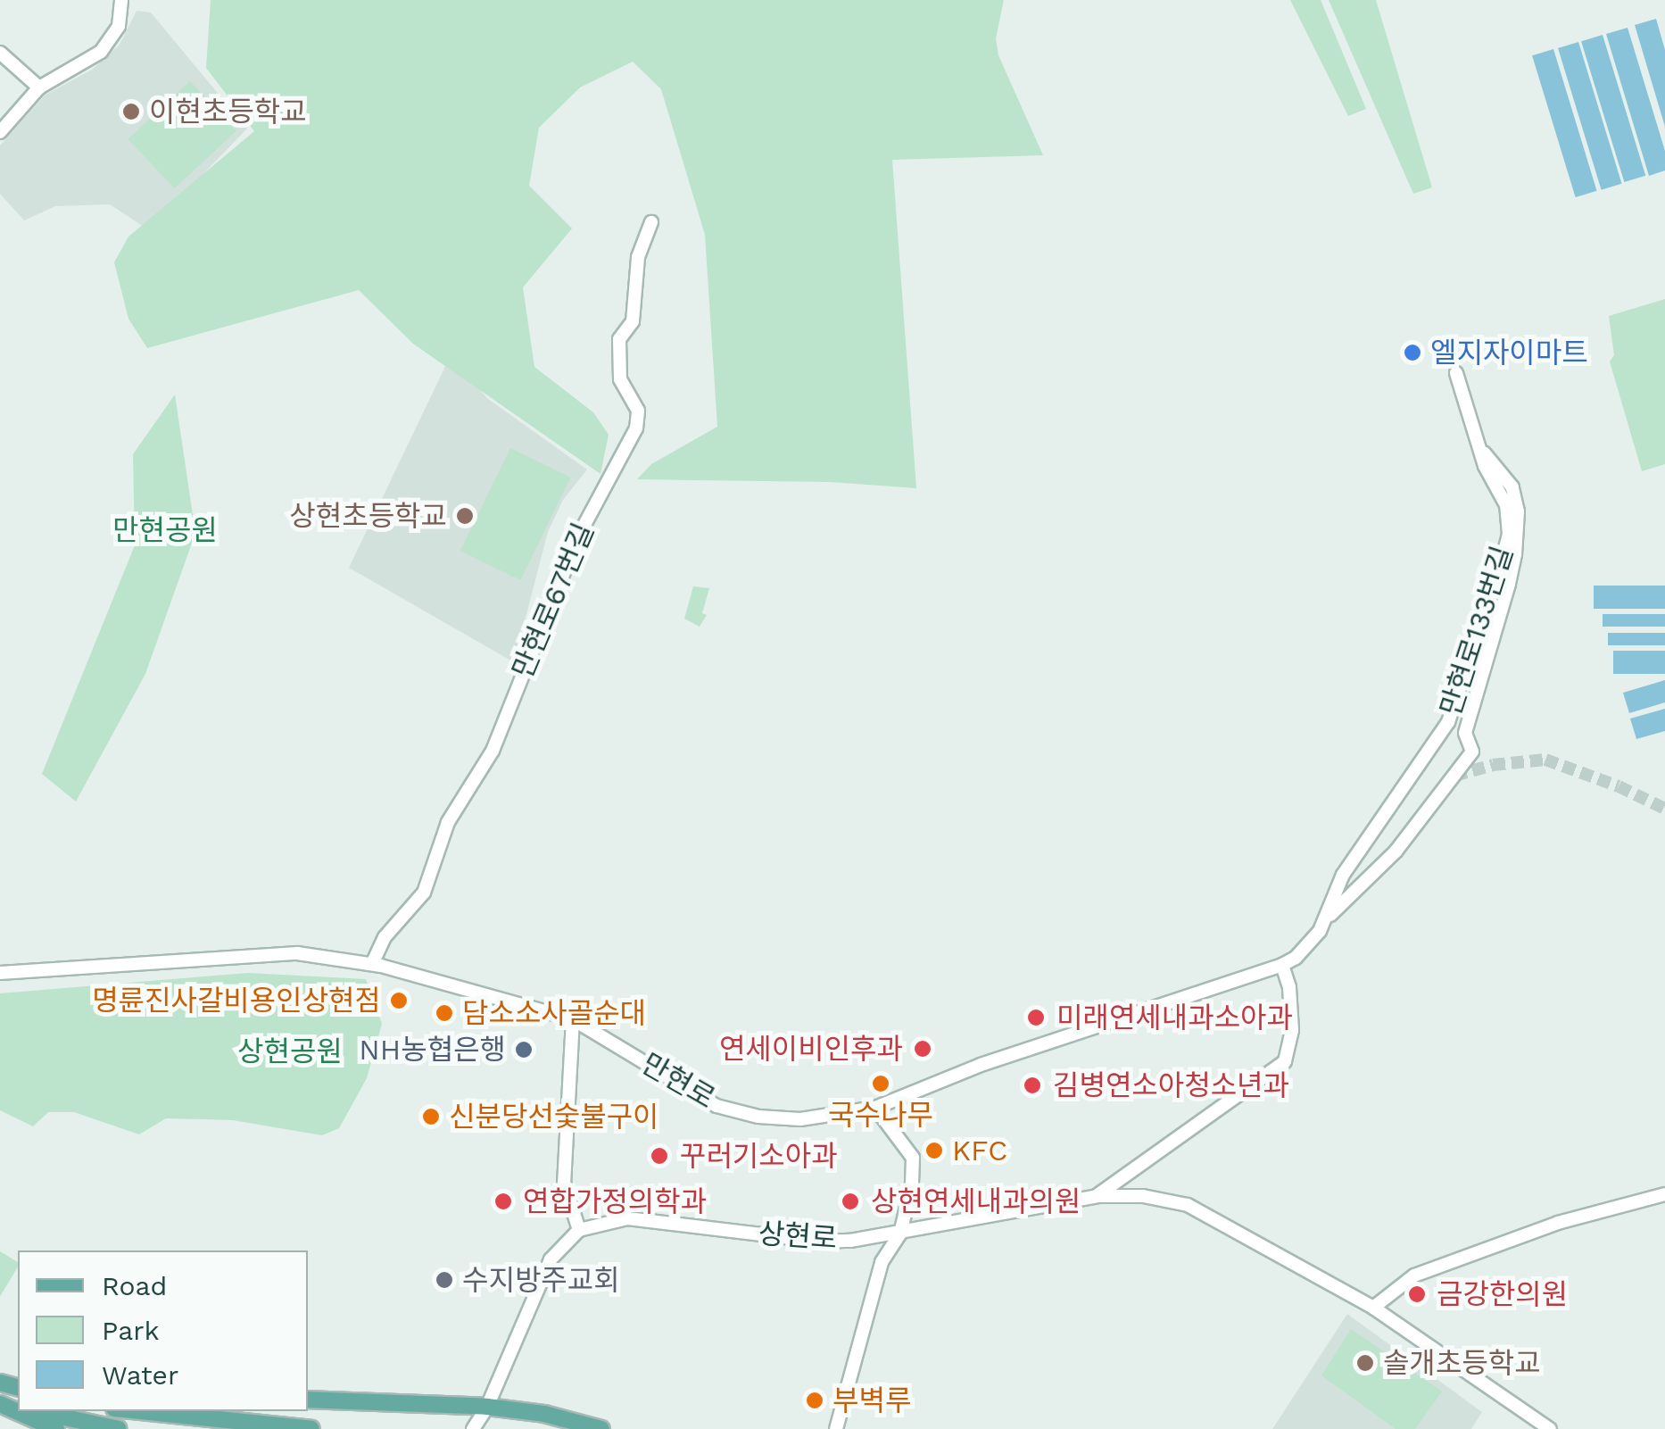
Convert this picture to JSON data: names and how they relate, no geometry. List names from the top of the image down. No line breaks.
{"streets":{"street":["만현로67번길","만현로133번길","만현로","상현로"]},"crossings":[["만현로67번길","만현로"],["만현로133번길","만현로"]],"parks":["만현공원","상현공원"],"places":["이현초등학교","엘지자이마트","상현초등학교","명륜진사갈비용인상현점","담소소사골순대","미래연세내과소아과","연세이비인후과","NH농협은행","국수나무","김병연소아청소년과","신분당선숯불구이","KFC","꾸러기소아과","연합가정의학과","상현연세내과의원","수지방주교회","금강한의원","솔개초등학교","부벽루"],"legend":["Road","Park","Water"]}
